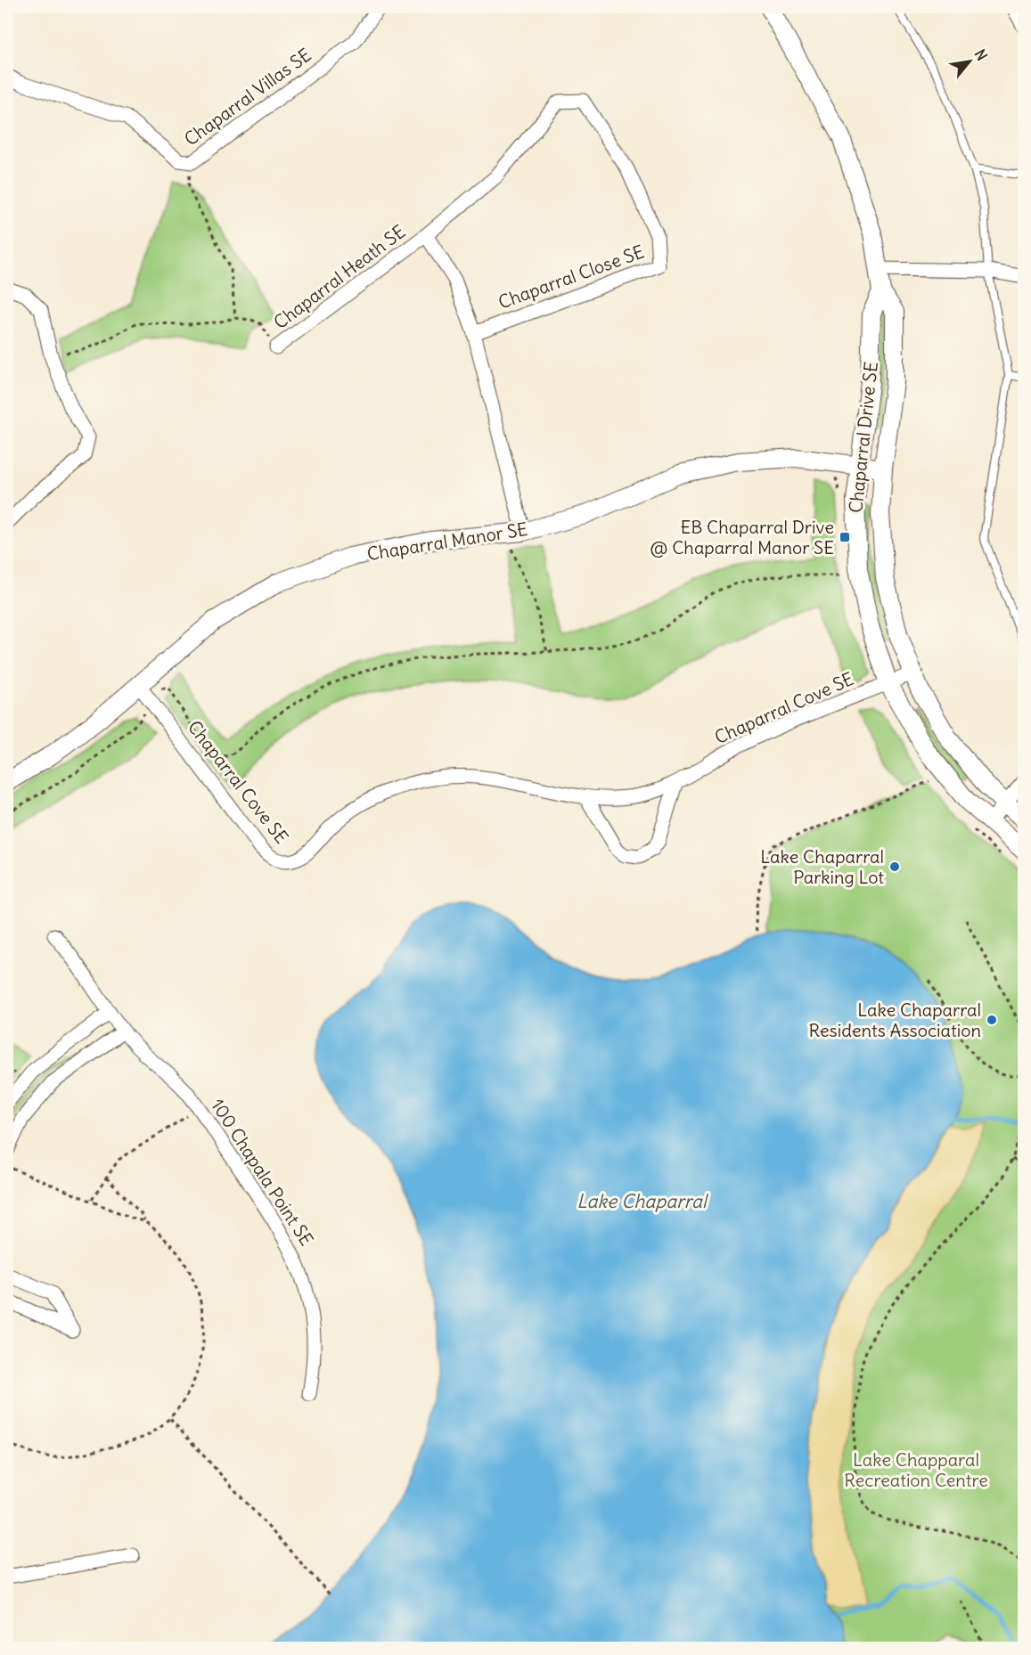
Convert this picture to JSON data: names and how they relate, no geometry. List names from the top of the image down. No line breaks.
{"streets":{"street":["Chaparral Villas SE","Chaparral Heath SE","Chaparral Close SE","Chaparral Drive SE","Chaparral Manor SE","Chaparral Cove SE","100 Chapala Point SE"]},"crossings":[["Chaparral Heath SE","Chaparral Close SE"],["Chaparral Drive SE","Chaparral Manor SE"],["Chaparral Drive SE","Chaparral Cove SE"],["Chaparral Manor SE","Chaparral Cove SE"]],"water":["Lake Chaparral"],"parks":["Lake Chapparal Recreation Centre"],"places":{"transit":["EB Chaparral Drive @ Chaparral Manor SE"],"other":["Lake Chaparral Parking Lot","Lake Chaparral Residents Association"]},"north":"top right"}
